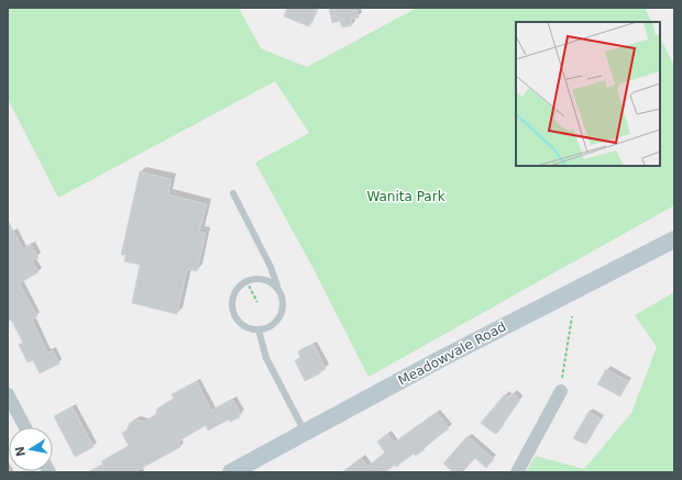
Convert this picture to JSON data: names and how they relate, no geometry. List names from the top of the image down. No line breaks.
{"streets":{"street":["Meadowvale Road"]},"parks":["Wanita Park"],"north":"left"}
